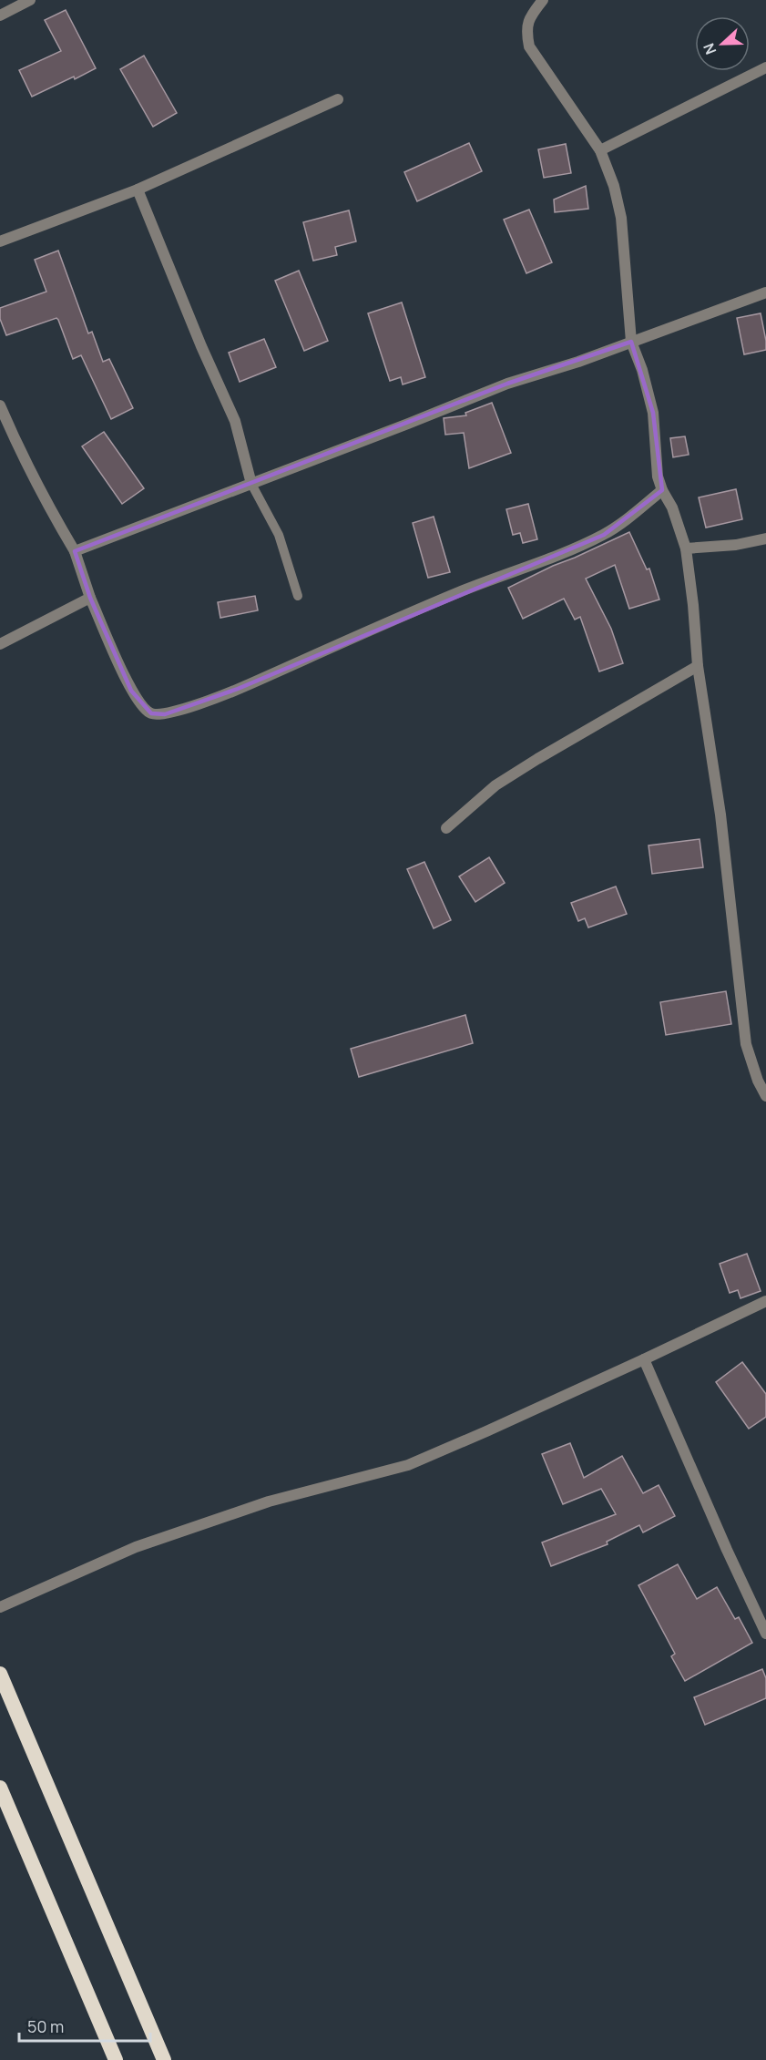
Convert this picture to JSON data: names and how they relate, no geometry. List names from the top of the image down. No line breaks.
{"scale_bar":"50 m","north":"left"}
